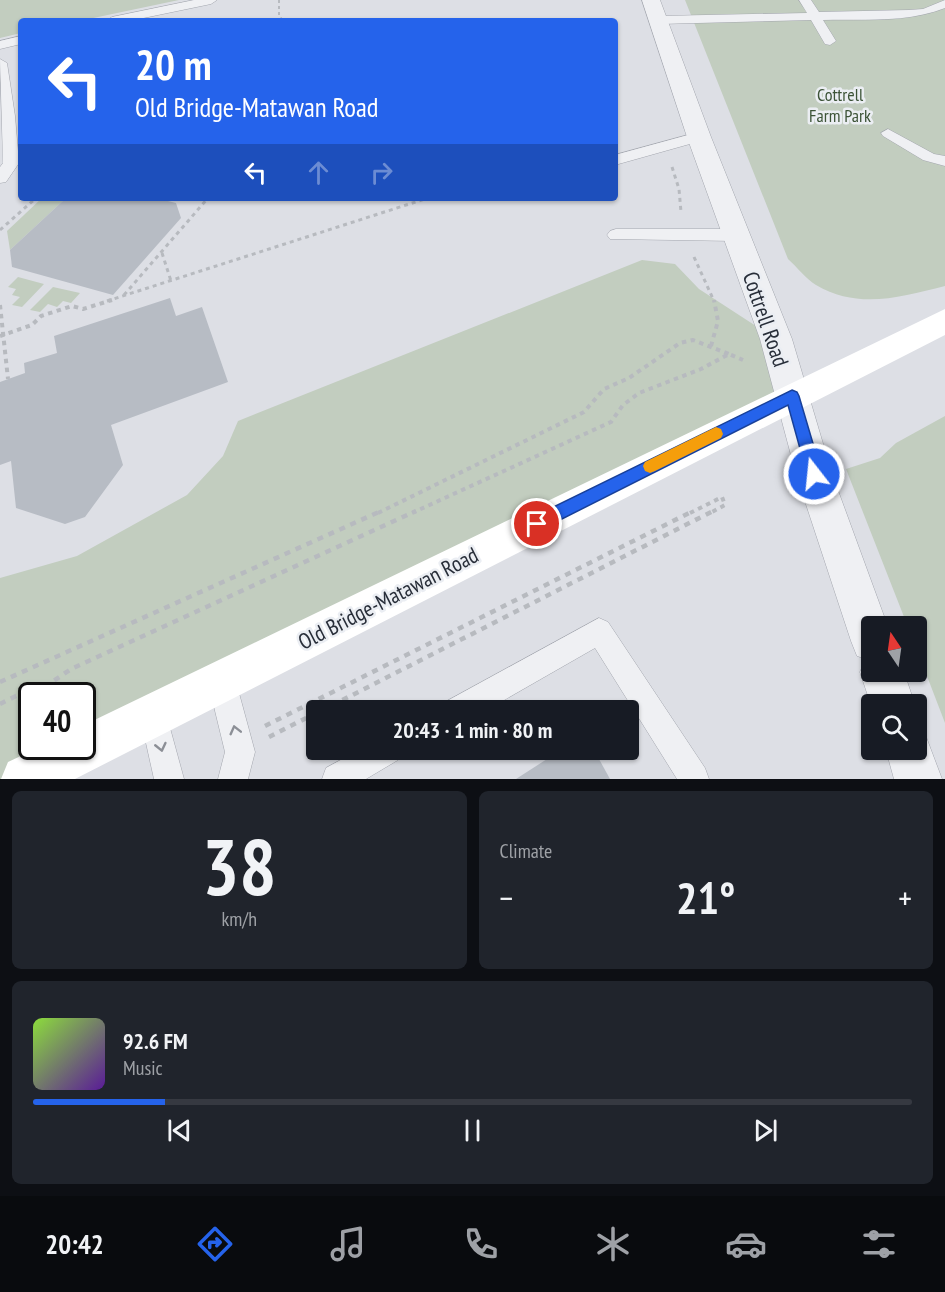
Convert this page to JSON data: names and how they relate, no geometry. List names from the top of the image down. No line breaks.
{"streets":{"main road":["Old Bridge-Matawan Road"],"street":["Cottrell Road"]},"crossings":[["Cottrell Road","Old Bridge-Matawan Road"]],"parks":["Cottrell Farm Park"],"north":"top","page":{"turn":["20 m","Old Bridge-Matawan Road"],"limit":"40","trip":"20:43 · 1 min · 80 m","tile":[["38","km/h"],"Climate"],"heat":["−","21°","+"],"song":["92.6 FM","Music"],"tabs":"20:42"}}
